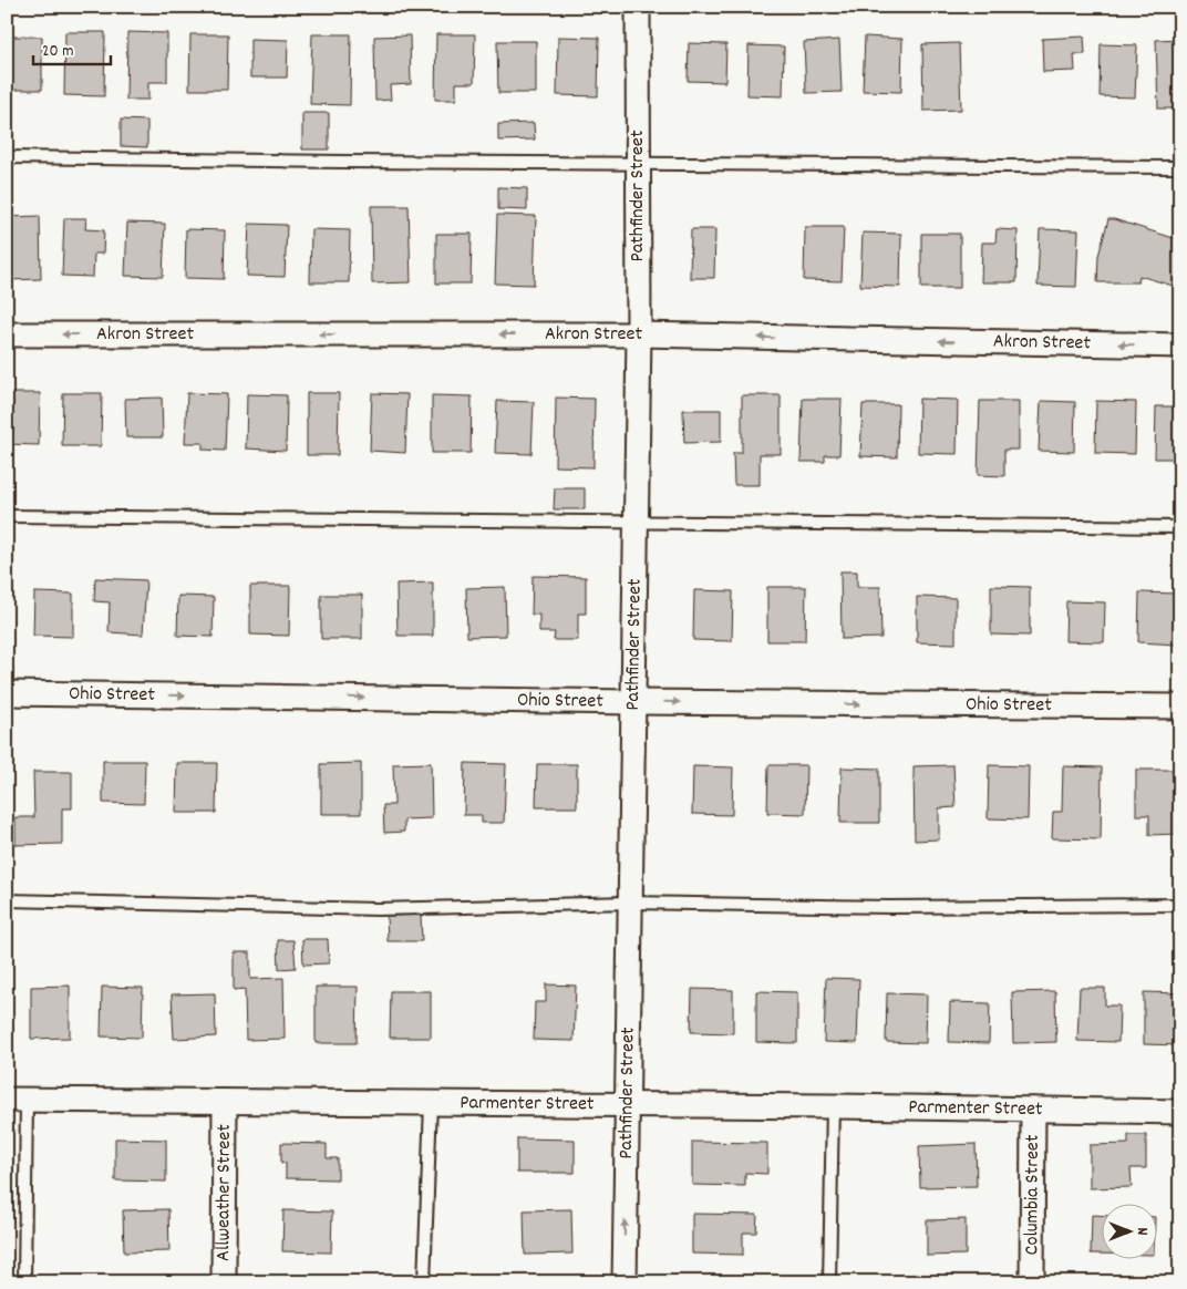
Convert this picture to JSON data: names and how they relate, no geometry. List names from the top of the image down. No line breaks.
{"streets":{"street":["Pathfinder Street","Akron Street","Ohio Street","Parmenter Street","Allweather Street","Columbia Street"]},"crossings":[["Pathfinder Street","Akron Street"],["Pathfinder Street","Ohio Street"],["Pathfinder Street","Parmenter Street"],["Parmenter Street","Allweather Street"],["Parmenter Street","Columbia Street"]],"one_way":["Akron Street","Ohio Street"],"scale_bar":"20 m","north":"right"}
